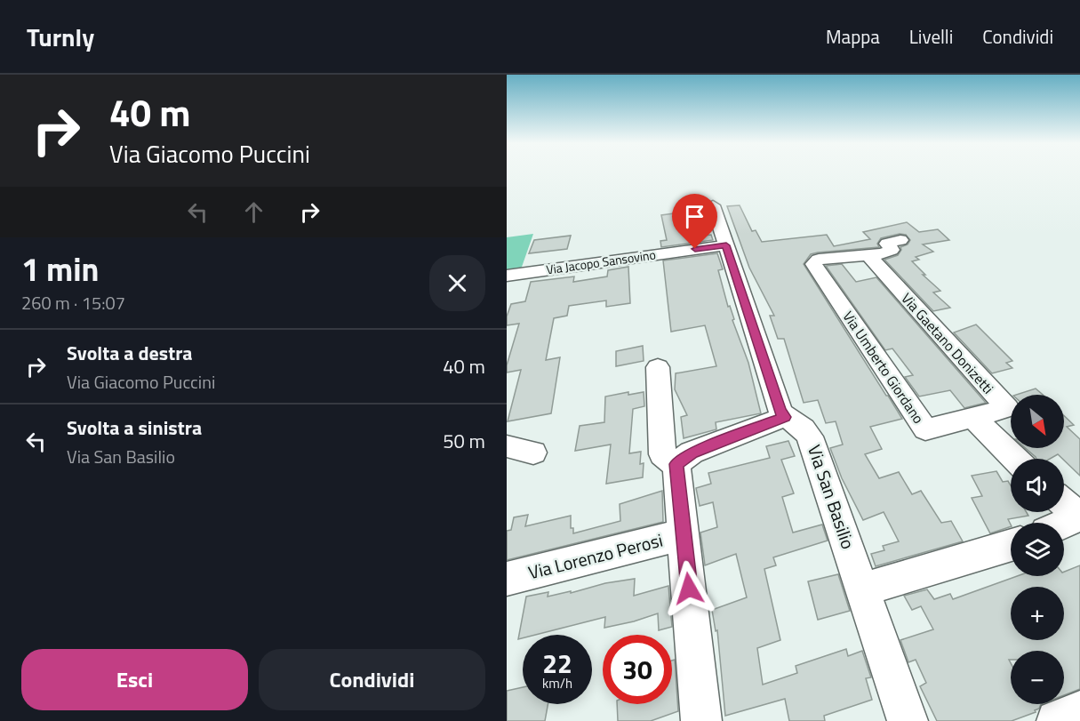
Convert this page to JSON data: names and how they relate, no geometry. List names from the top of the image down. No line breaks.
{"streets":{"street":["Via Jacopo Sansovino","Via Gaetano Donizetti","Via Umberto Giordano","Via San Basilio","Via Lorenzo Perosi"]},"crossings":[["Via Gaetano Donizetti","Via Umberto Giordano"]],"north":"bottom right","page":{"header":"Turnly","nav":["Mappa","Livelli","Condividi"],"turn":["40 m","Via Giacomo Puccini"],"heading":["1 min","260 m · 15:07"],"list":[{"name":"Svolta a destra","note":"Via Giacomo Puccini","value":"40 m"},{"name":"Svolta a sinistra","note":"Via San Basilio","value":"50 m"}],"map_buttons":["+","−"],"speed":"22 km/h","limit":"30","buttons":["Esci","Condividi"]}}
